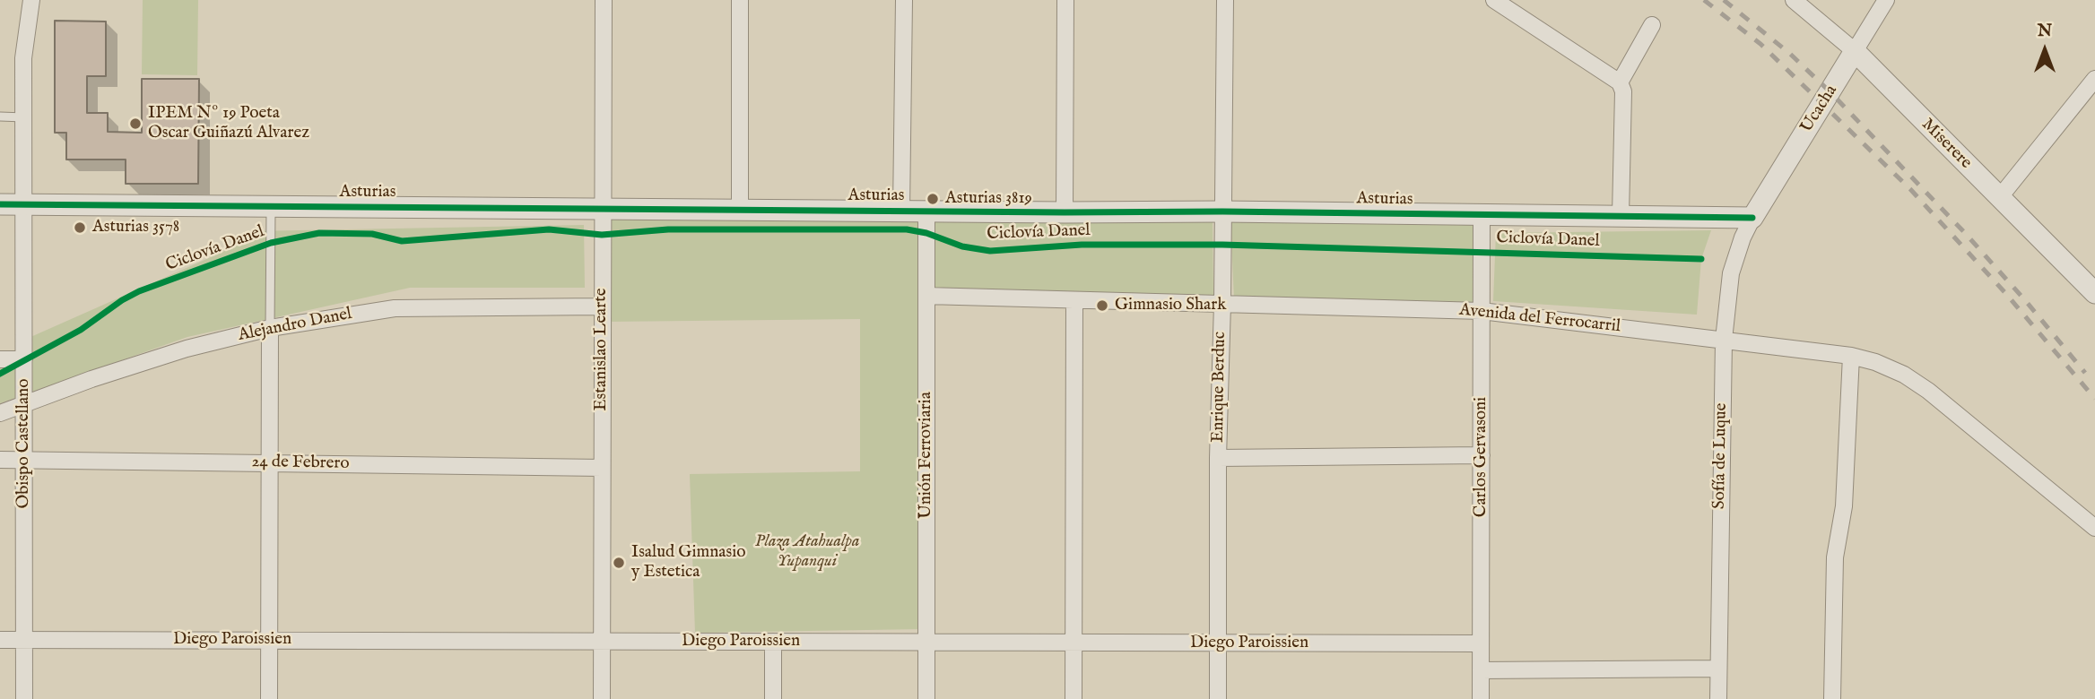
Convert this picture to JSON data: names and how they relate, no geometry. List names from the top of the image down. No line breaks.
{"streets":{"street":["Ucacha","Miserere","Asturias","Avenida del Ferrocarril","Alejandro Danel","Estanislao Learte","Enrique Berduc","Obispo Castellano","Unión Ferroviaria","Sofía de Luque","Carlos Gervasoni","24 de Febrero","Diego Paroissien"],"cycle path":["Ciclovía Danel"]},"crossings":[["Ucacha","Miserere"],["Ucacha","Asturias"],["Ucacha","Sofía de Luque"],["Asturias","Estanislao Learte"],["Asturias","Enrique Berduc"],["Asturias","Obispo Castellano"],["Asturias","Unión Ferroviaria"],["Asturias","Sofía de Luque"],["Asturias","Carlos Gervasoni"],["Avenida del Ferrocarril","Enrique Berduc"],["Avenida del Ferrocarril","Unión Ferroviaria"],["Avenida del Ferrocarril","Sofía de Luque"],["Avenida del Ferrocarril","Carlos Gervasoni"],["Alejandro Danel","Estanislao Learte"],["Alejandro Danel","Obispo Castellano"],["Estanislao Learte","24 de Febrero"],["Estanislao Learte","Diego Paroissien"],["Enrique Berduc","Diego Paroissien"],["Obispo Castellano","24 de Febrero"],["Obispo Castellano","Diego Paroissien"],["Unión Ferroviaria","Diego Paroissien"],["Carlos Gervasoni","Diego Paroissien"]],"parks":["Plaza Atahualpa Yupanqui"],"places":["IPEM Nº 19 Poeta Oscar Guiñazú Alvarez","Asturias 3819","Asturias 3578","Gimnasio Shark","Isalud Gimnasio y Estetica"],"north":"top"}
